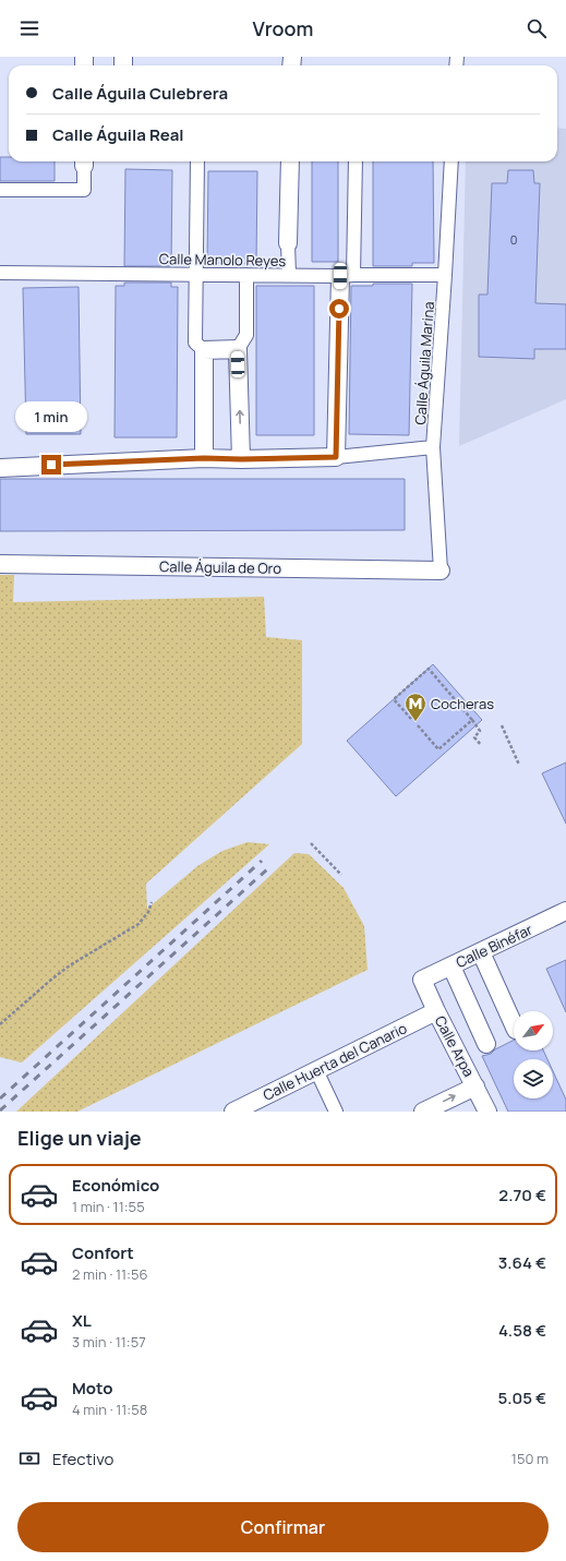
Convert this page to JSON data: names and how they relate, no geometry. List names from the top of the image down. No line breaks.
{"streets":{"street":["Calle Manolo Reyes","Calle Águila Marina","Calle Águila de Oro","Calle Binéfar","Calle Arpa","Calle Huerta del Canario"]},"crossings":[["Calle Manolo Reyes","Calle Águila Marina"],["Calle Águila Marina","Calle Águila de Oro"],["Calle Binéfar","Calle Arpa"],["Calle Arpa","Calle Huerta del Canario"]],"places":{"metro station":["Cocheras"]},"house_numbers":["0"],"north":"top right","page":{"header":"Vroom","banner":["Calle Águila Culebrera","Calle Águila Real"],"bubble":"1 min","heading":"Elige un viaje","list":[{"name":"Económico","note":"1 min · 11:55","value":"2.70 €"},{"name":"Confort","note":"2 min · 11:56","value":"3.64 €"},{"name":"XL","note":"3 min · 11:57","value":"4.58 €"},{"name":"Moto","note":"4 min · 11:58","value":"5.05 €"}],"pay":["Efectivo","150 m"],"buttons":"Confirmar"}}
